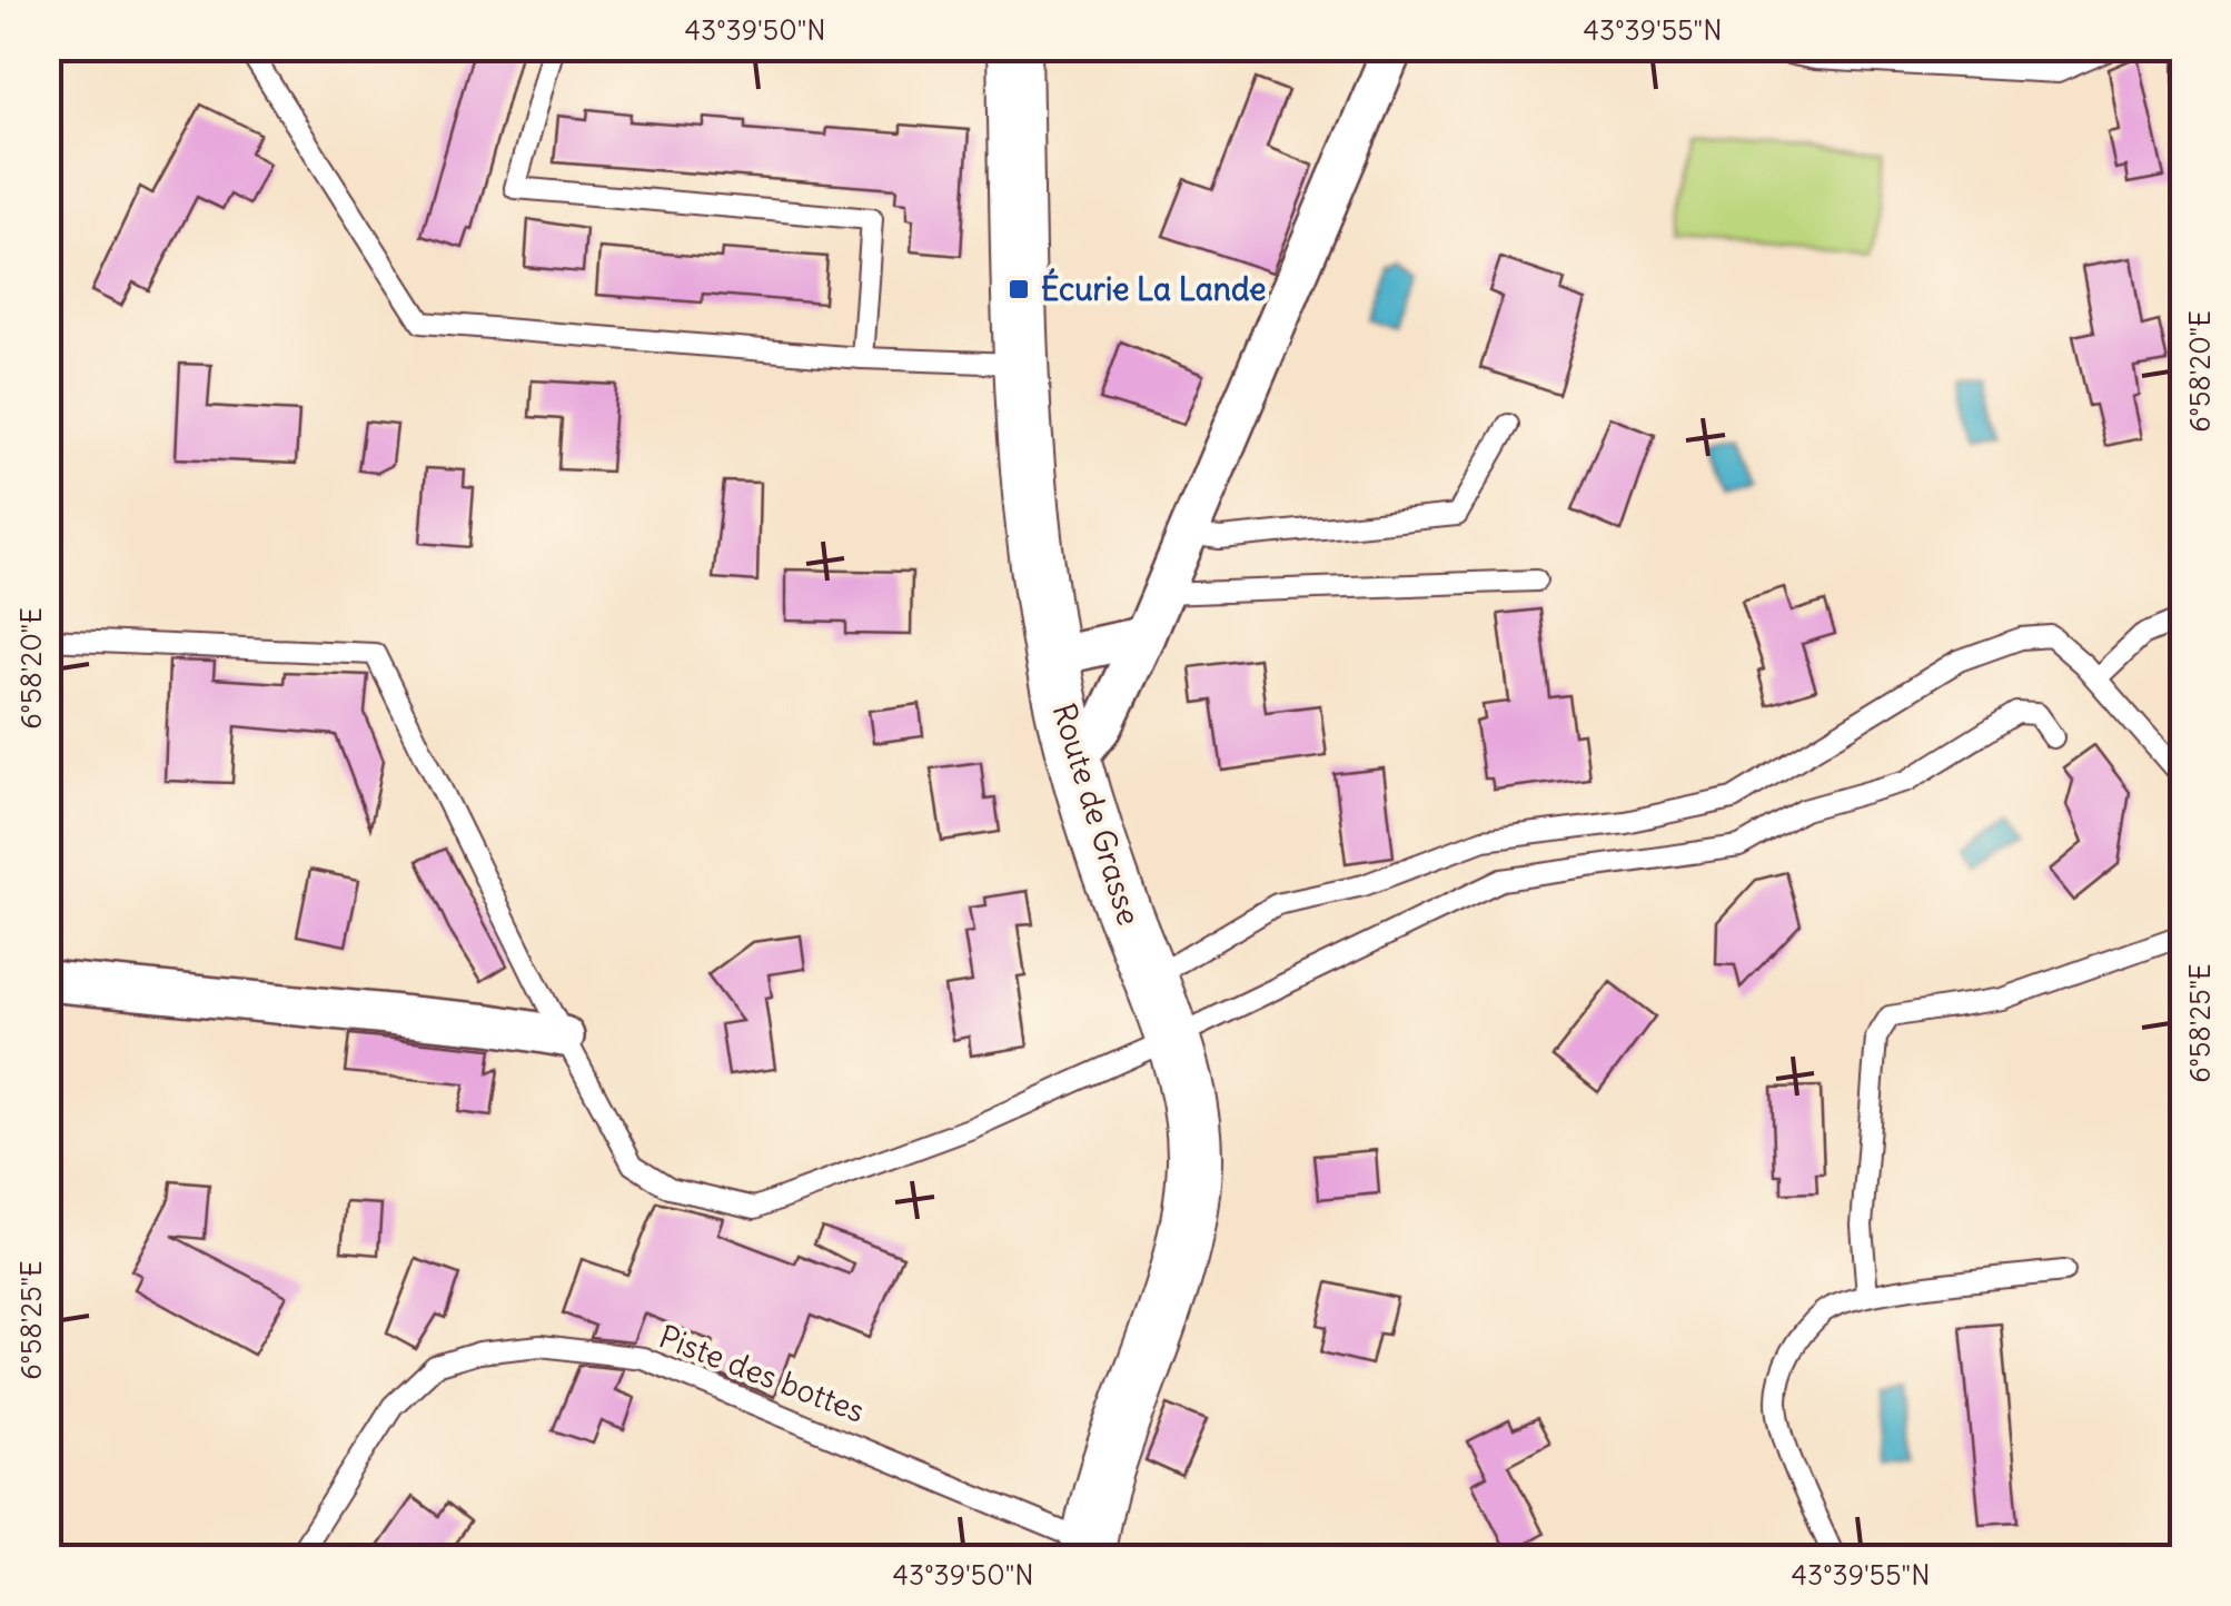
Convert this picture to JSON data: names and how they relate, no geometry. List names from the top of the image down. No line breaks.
{"streets":{"street":["Route de Grasse"],"lane":["Piste des bottes"]},"crossings":[["Route de Grasse","Piste des bottes"]],"places":{"transit":["Écurie La Lande"]},"coordinates":["43°39'50\"N","43°39'55\"N","6°58'20\"E","6°58'25\"E"]}
